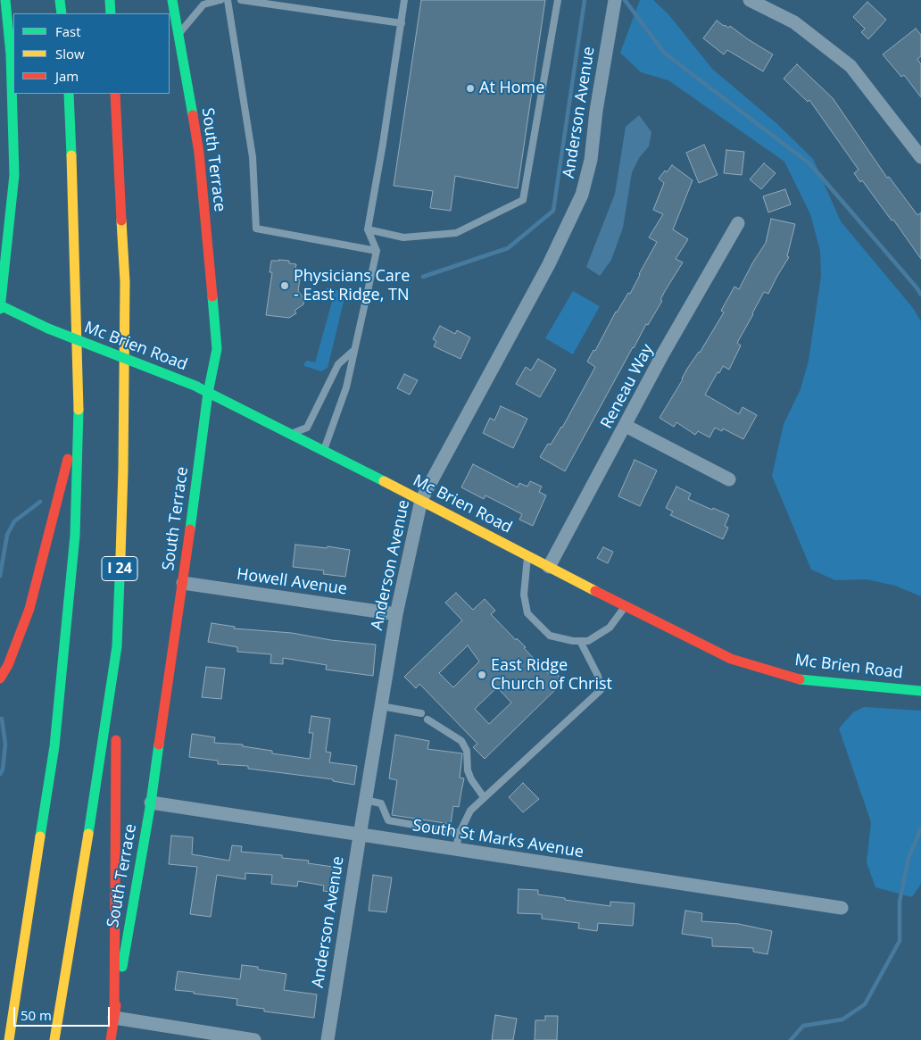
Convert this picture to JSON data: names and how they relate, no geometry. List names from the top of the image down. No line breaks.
{"streets":{"main road":["South Terrace","Mc Brien Road","I 24"],"street":["Anderson Avenue","Reneau Way","Howell Avenue","South St Marks Avenue"]},"crossings":[["Anderson Avenue","Mc Brien Road"],["Anderson Avenue","Howell Avenue"],["Anderson Avenue","South St Marks Avenue"],["South Terrace","Mc Brien Road"],["South Terrace","Howell Avenue"],["South Terrace","South St Marks Avenue"],["Mc Brien Road","Reneau Way"]],"places":["At Home","Physicians Care - East Ridge, TN","East Ridge Church of Christ"],"legend":["Fast","Slow","Jam"],"scale_bar":"50 m"}
